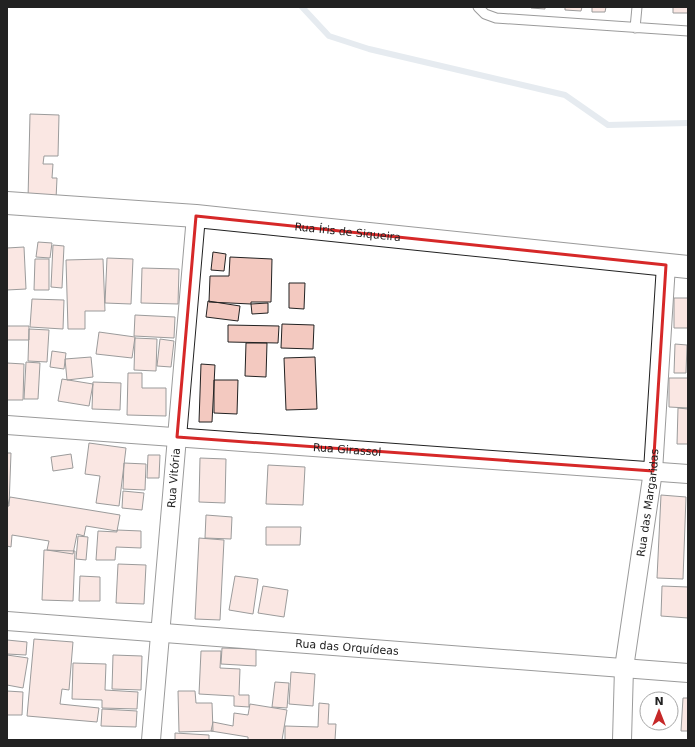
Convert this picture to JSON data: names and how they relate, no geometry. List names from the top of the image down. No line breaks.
{"streets":{"street":["Rua Íris de Siqueira","Rua Girassol","Rua Vitória","Rua das Margaridas","Rua das Orquídeas"]},"crossings":[["Rua Íris de Siqueira","Rua Vitória"],["Rua Íris de Siqueira","Rua das Margaridas"],["Rua Girassol","Rua Vitória"],["Rua Girassol","Rua das Margaridas"],["Rua Vitória","Rua das Orquídeas"],["Rua das Margaridas","Rua das Orquídeas"]],"north":"top"}
